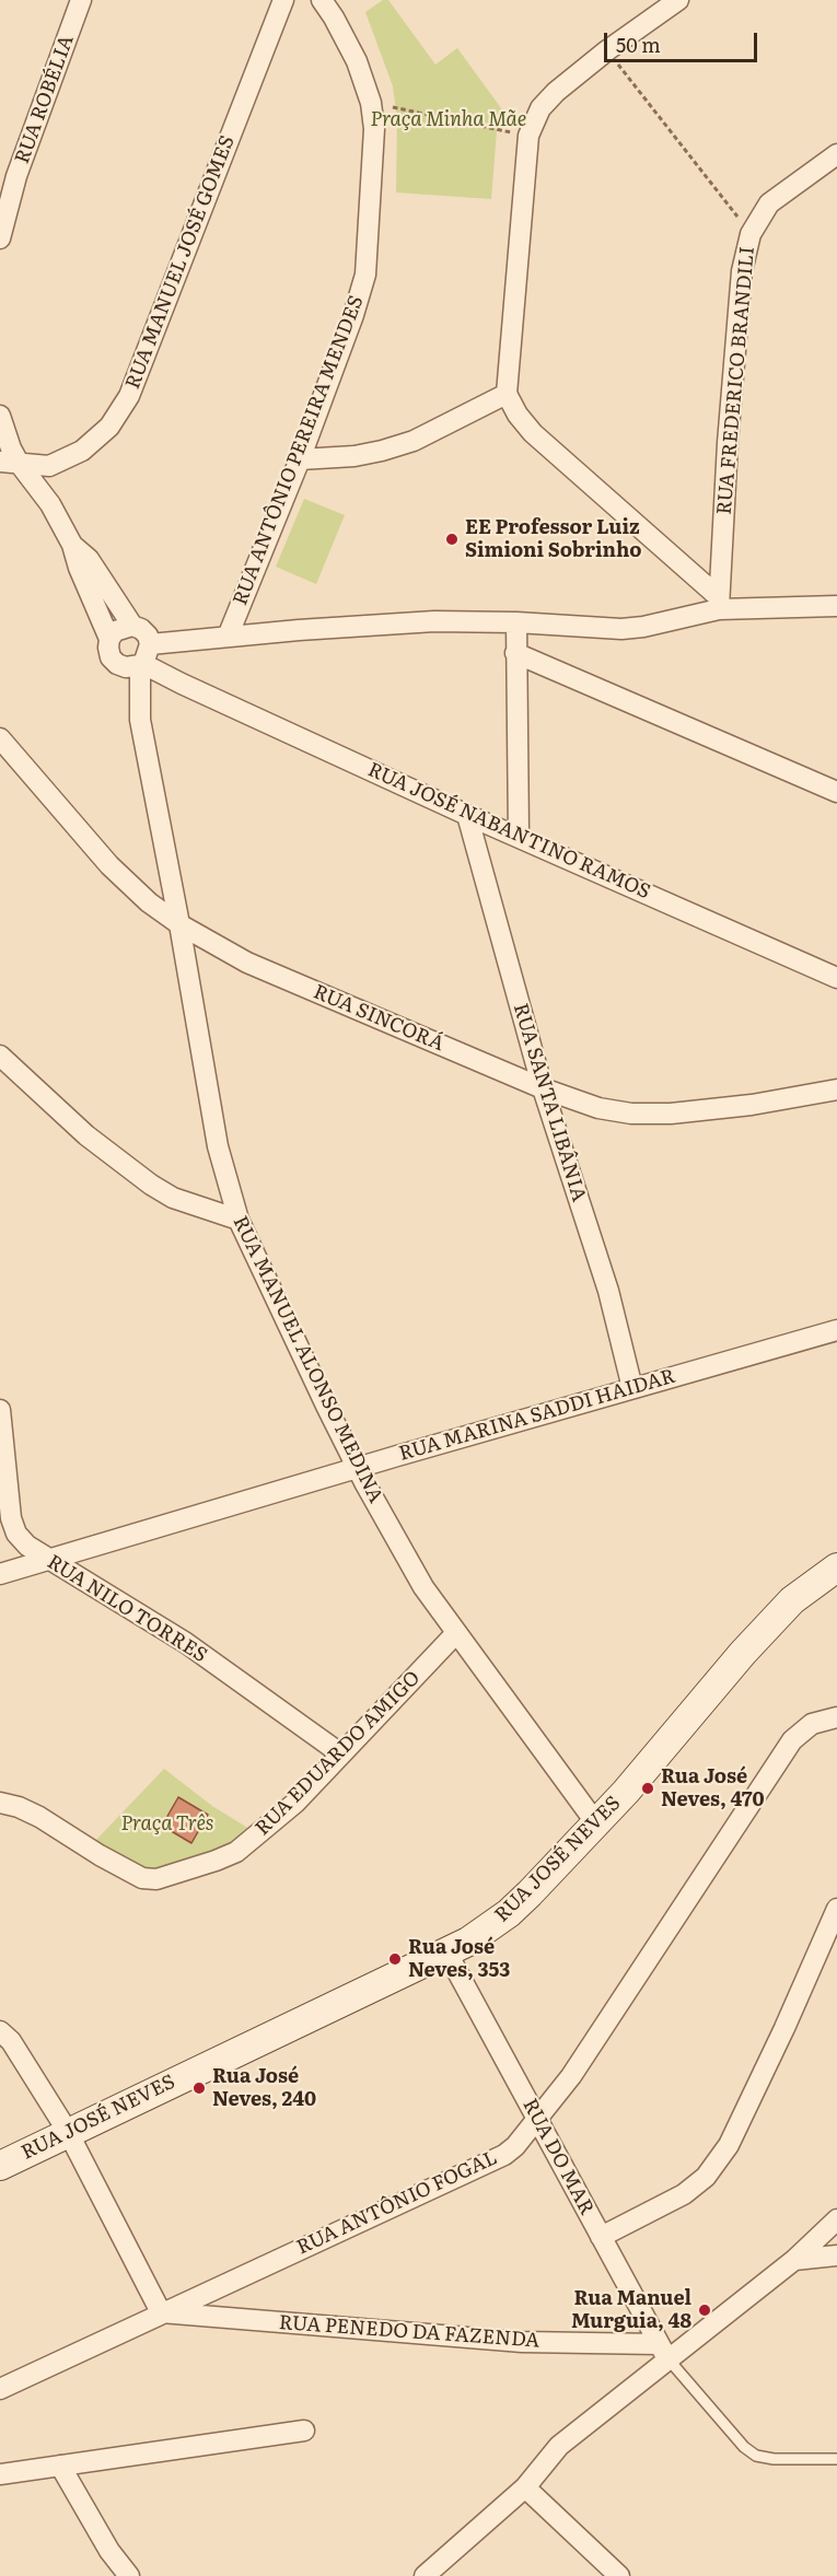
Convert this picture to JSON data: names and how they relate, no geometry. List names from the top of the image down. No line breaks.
{"streets":{"street":["RUA ROBÉLIA","RUA MANUEL JOSÉ GOMES","RUA FREDERICO BRANDILI","RUA ANTÔNIO PEREIRA MENDES","RUA JOSÉ NABANTINO RAMOS","RUA SINCORÁ","RUA SANTA LIBÂNIA","RUA MANUEL ALONSO MEDINA","RUA MARINA SADDI HAIDAR","RUA NILO TORRES","RUA EDUARDO AMIGO","RUA JOSÉ NEVES","RUA DO MAR","RUA ANTÔNIO FOGAL","RUA PENEDO DA FAZENDA"]},"crossings":[["RUA MANUEL JOSÉ GOMES","RUA MANUEL ALONSO MEDINA"],["RUA JOSÉ NABANTINO RAMOS","RUA SANTA LIBÂNIA"],["RUA JOSÉ NABANTINO RAMOS","RUA MANUEL ALONSO MEDINA"],["RUA SINCORÁ","RUA SANTA LIBÂNIA"],["RUA SINCORÁ","RUA MANUEL ALONSO MEDINA"],["RUA SANTA LIBÂNIA","RUA MARINA SADDI HAIDAR"],["RUA MANUEL ALONSO MEDINA","RUA MARINA SADDI HAIDAR"],["RUA MANUEL ALONSO MEDINA","RUA EDUARDO AMIGO"],["RUA MANUEL ALONSO MEDINA","RUA JOSÉ NEVES"],["RUA MARINA SADDI HAIDAR","RUA NILO TORRES"],["RUA NILO TORRES","RUA EDUARDO AMIGO"],["RUA JOSÉ NEVES","RUA DO MAR"],["RUA DO MAR","RUA ANTÔNIO FOGAL"],["RUA DO MAR","RUA PENEDO DA FAZENDA"],["RUA ANTÔNIO FOGAL","RUA PENEDO DA FAZENDA"]],"parks":["Praça Minha Mãe","Praça Três"],"places":["EE Professor Luiz Simioni Sobrinho","Rua José Neves, 470","Rua José Neves, 353","Rua José Neves, 240","Rua Manuel Murguia, 48"],"scale_bar":"50 m"}
